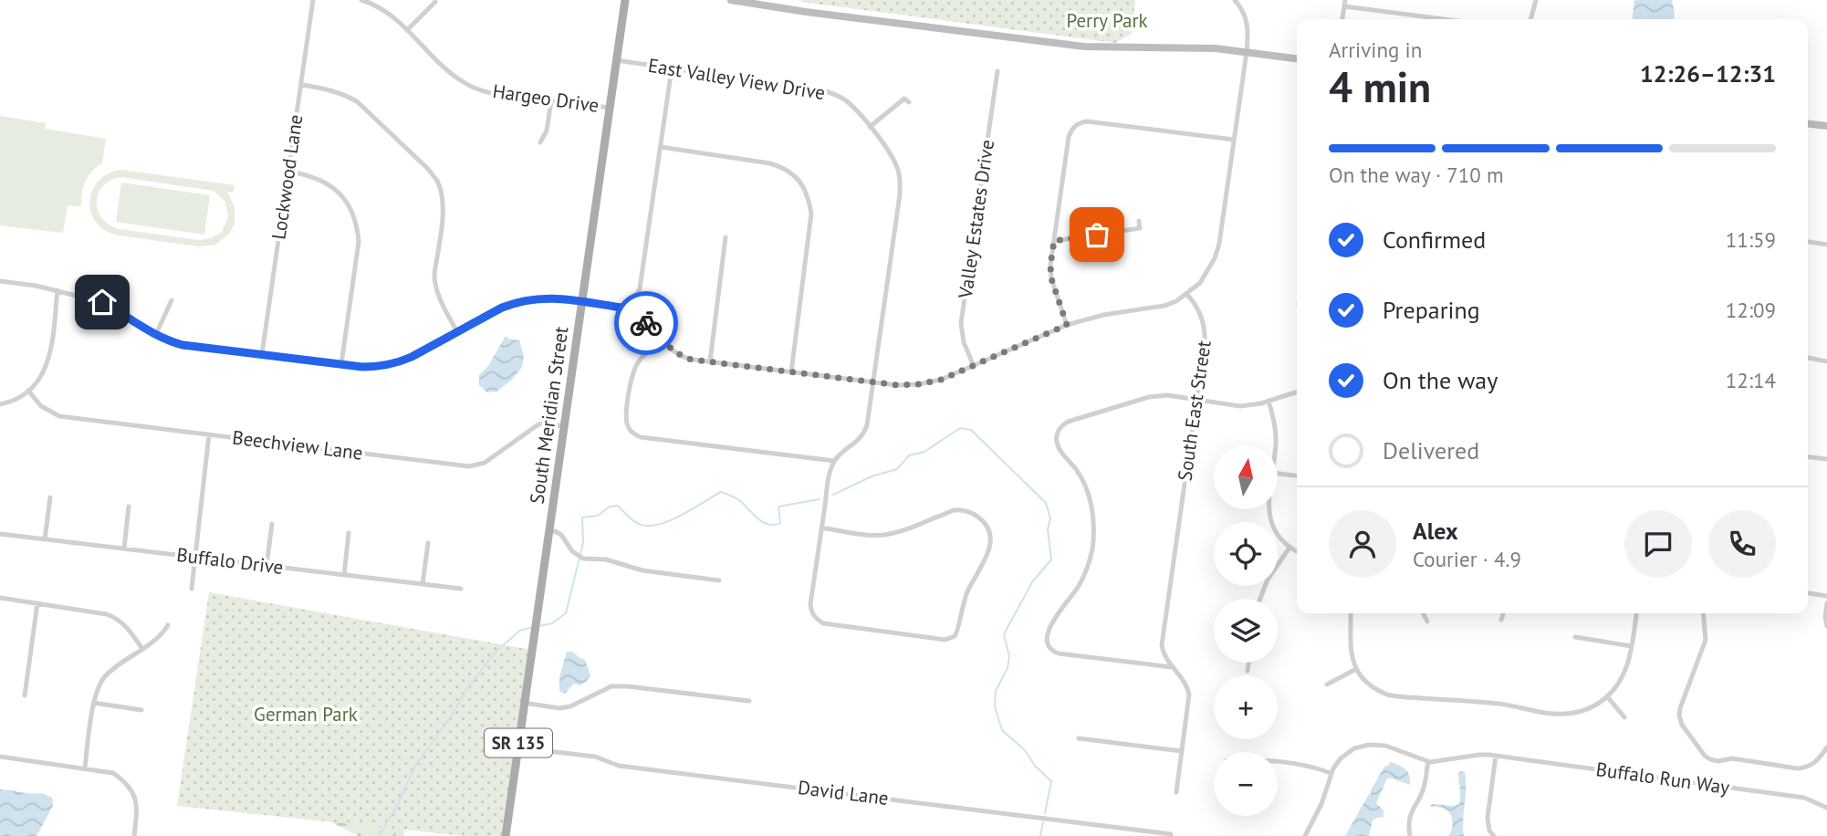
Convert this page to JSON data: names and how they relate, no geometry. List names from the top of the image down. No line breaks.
{"streets":{"main road":["South Meridian Street","SR 135"],"street":["East Valley View Drive","Hargeo Drive","Lockwood Lane","Valley Estates Drive","South East Street","Beechview Lane","Buffalo Drive","Buffalo Run Way","David Lane"]},"crossings":[["East Valley View Drive","South Meridian Street"],["Hargeo Drive","South Meridian Street"],["South Meridian Street","Beechview Lane"],["South Meridian Street","David Lane"]],"parks":["Perry Park","German Park"],"north":"top","page":{"heading":["4 min","Arriving in","12:26–12:31"],"panel":["Alex","Courier · 4.9"],"bar":"On the way · 710 m","list":[["Confirmed","11:59"],["Preparing","12:09"],["On the way","12:14"],"Delivered"],"map_buttons":["+","−"]}}
